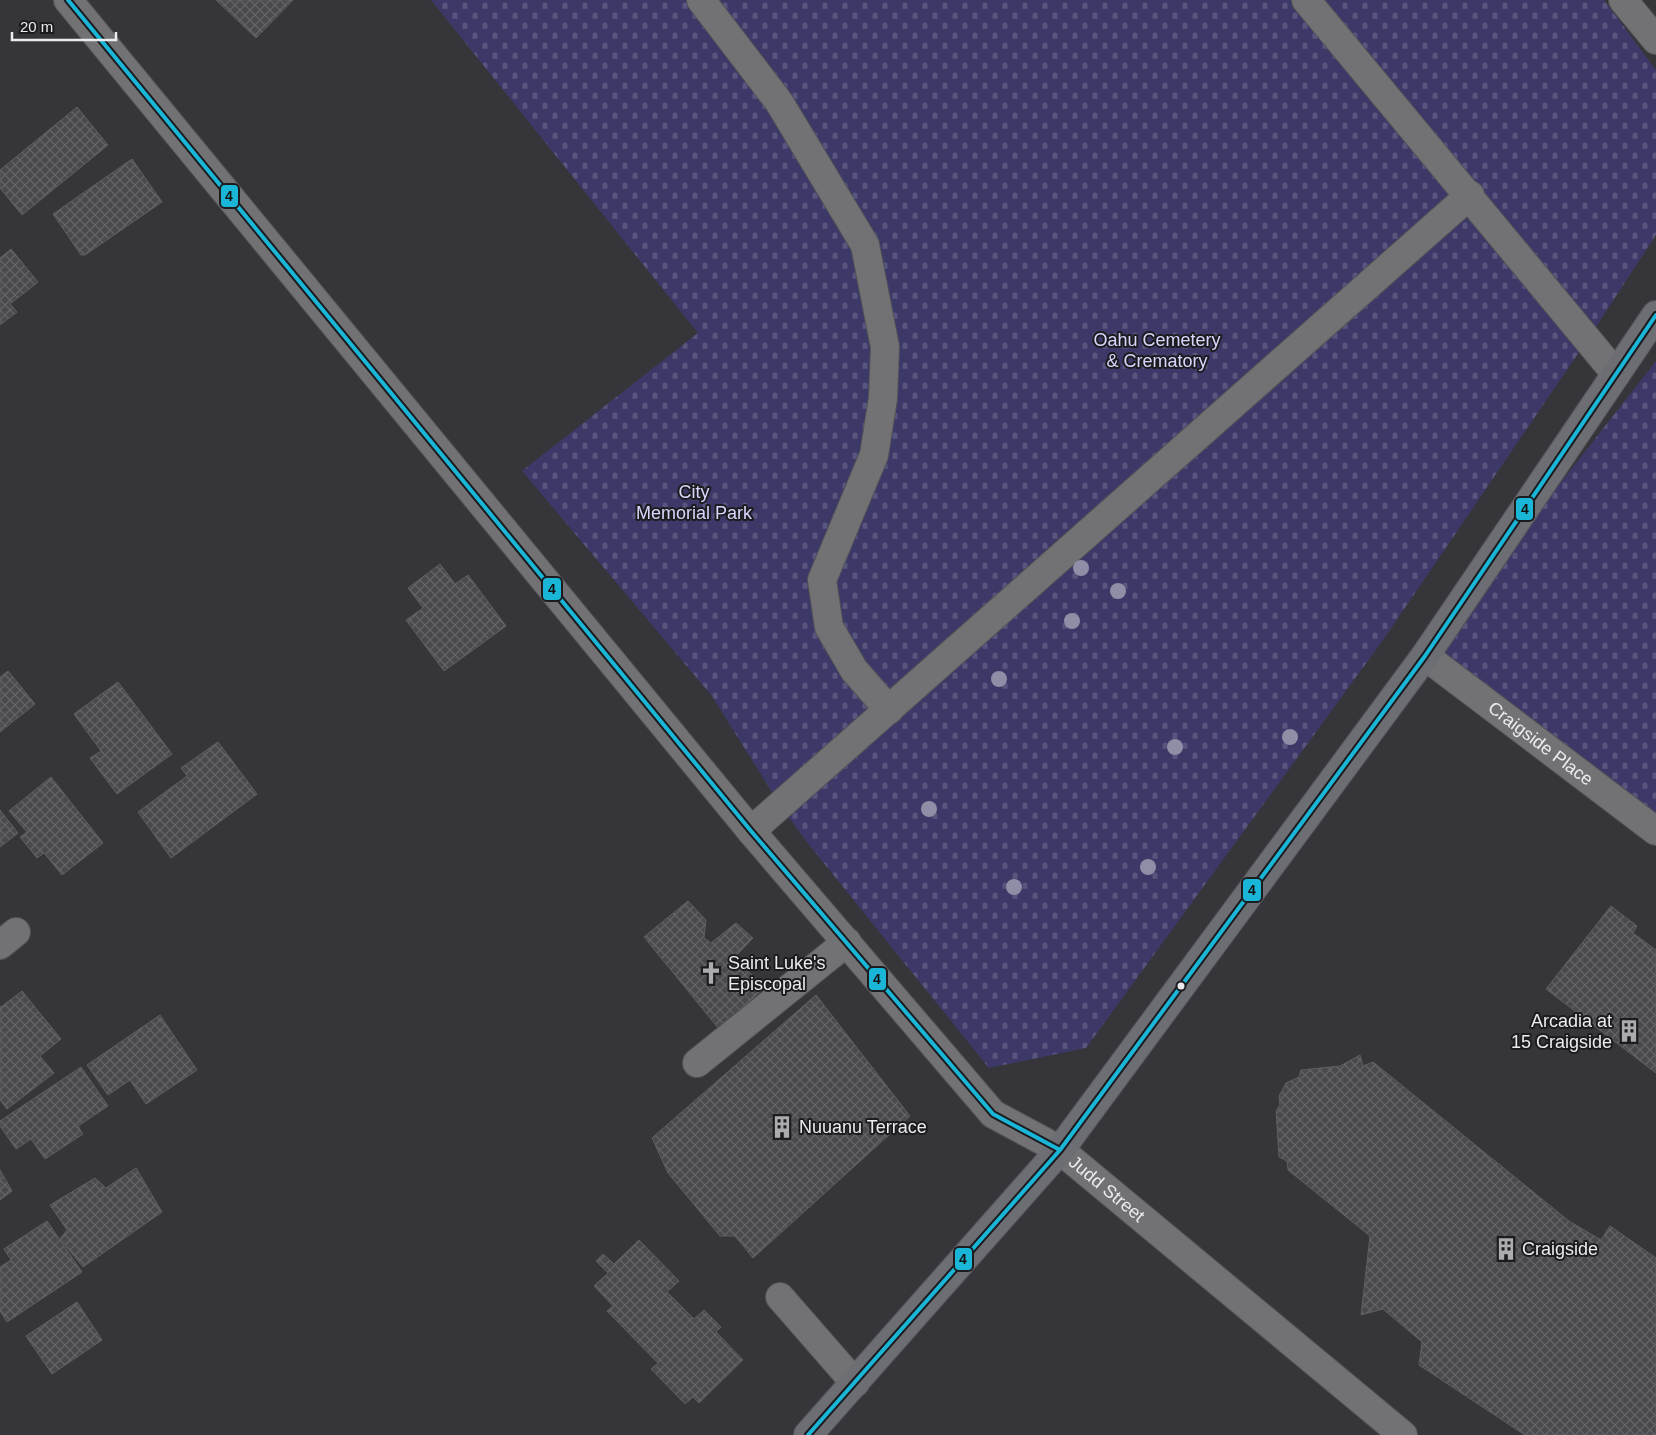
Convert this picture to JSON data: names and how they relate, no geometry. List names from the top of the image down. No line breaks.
{"streets":{"street":["Craigside Place","Judd Street"]},"parks":["Oahu Cemetery & Crematory","City Memorial Park"],"places":{"church":["Saint Luke's Episcopal"],"building":["Arcadia at 15 Craigside","Nuuanu Terrace","Craigside"]},"lines":["transit line 4"],"scale_bar":"20 m"}
